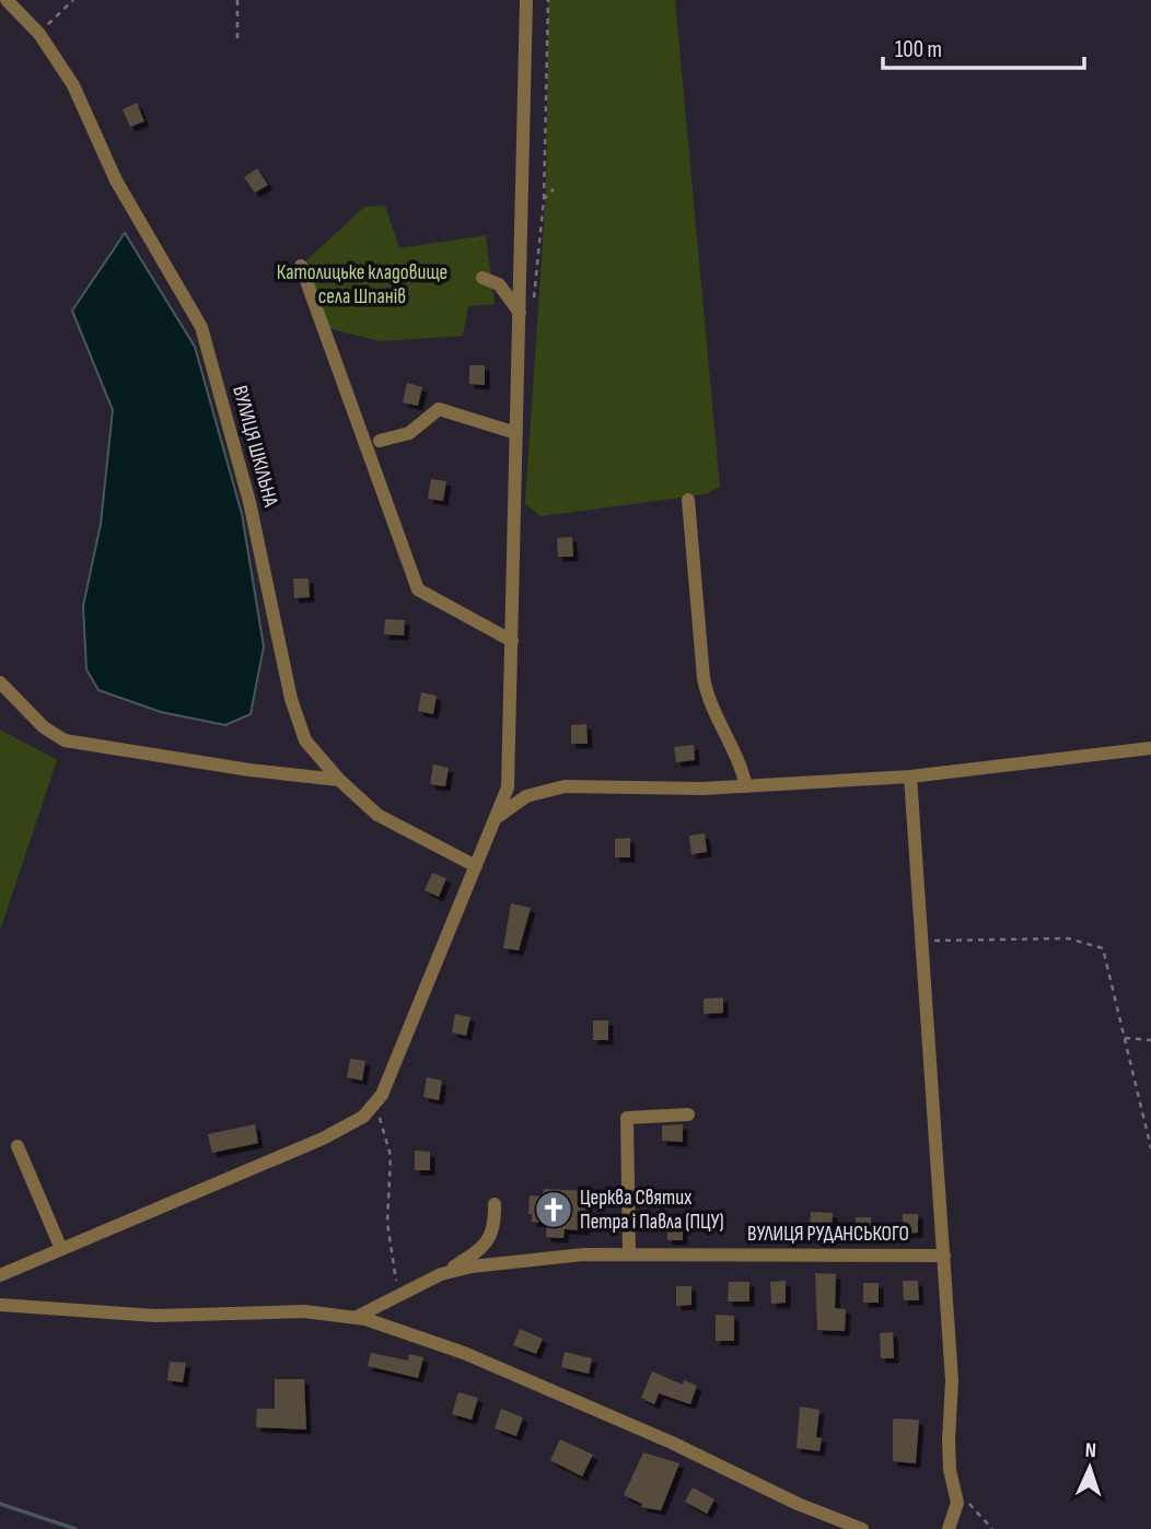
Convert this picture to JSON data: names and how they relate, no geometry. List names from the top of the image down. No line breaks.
{"streets":{"street":["ВУЛИЦЯ ШКІЛЬНА","ВУЛИЦЯ РУДАНСЬКОГО"]},"parks":["Католицьке кладовище села Шпанів"],"places":{"church":["Церква Святих Петра і Павла (ПЦУ)"]},"scale_bar":"100 m","north":"top"}
